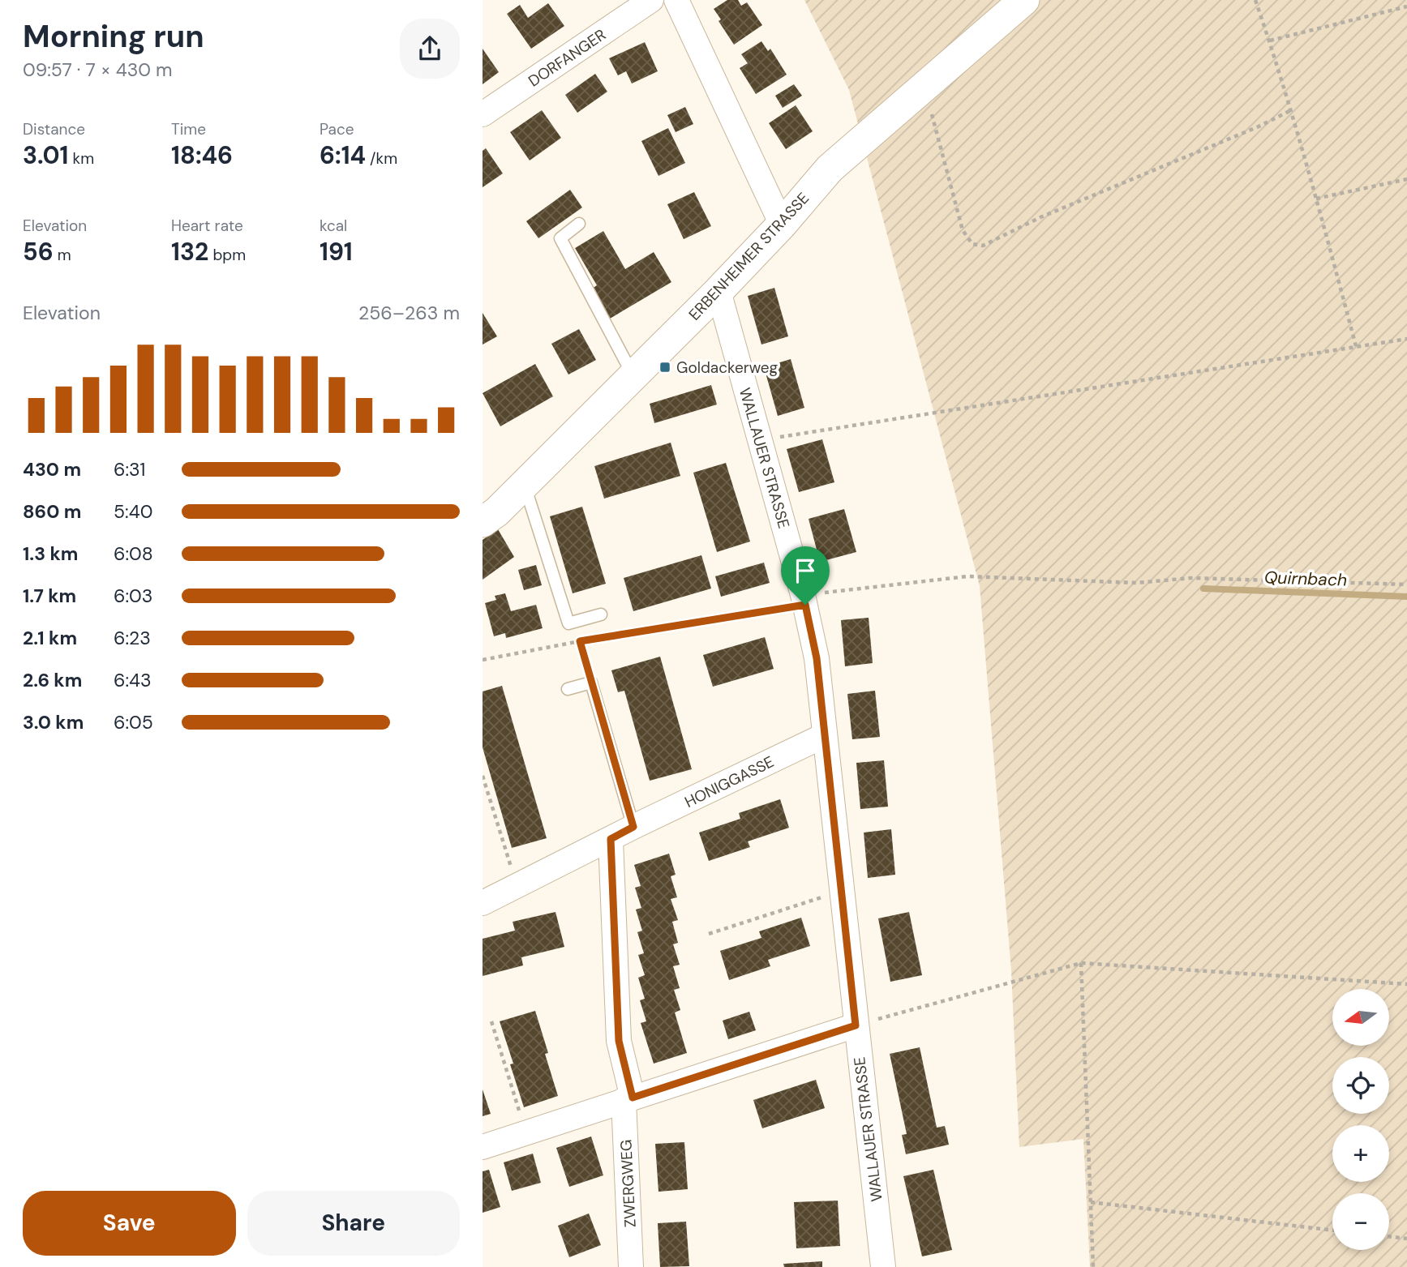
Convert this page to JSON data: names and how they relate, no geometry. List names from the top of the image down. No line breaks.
{"streets":{"street":["DORFANGER","ERBENHEIMER STRASSE","WALLAUER STRASSE","HONIGGASSE","ZWERGWEG"]},"crossings":[["ERBENHEIMER STRASSE","WALLAUER STRASSE"],["WALLAUER STRASSE","HONIGGASSE"],["HONIGGASSE","ZWERGWEG"]],"water":["Quirnbach"],"places":{"transit":["Goldackerweg"]},"north":"left","page":{"heading":["Morning run","09:57 · 7 × 430 m"],"stats":[["Distance","3.01 km"],["Time","18:46"],["Pace","6:14 /km"],["Elevation","56 m"],["Heart rate","132 bpm"],["kcal","191"]],"chart":["Elevation","256–263 m"],"list":[{"name":"430 m","note":"6:31"},{"name":"860 m","note":"5:40"},{"name":"1.3 km","note":"6:08"},{"name":"1.7 km","note":"6:03"},{"name":"2.1 km","note":"6:23"},{"name":"2.6 km","note":"6:43"},{"name":"3.0 km","note":"6:05"}],"map_buttons":["+","−"],"buttons":["Save","Share"]}}
